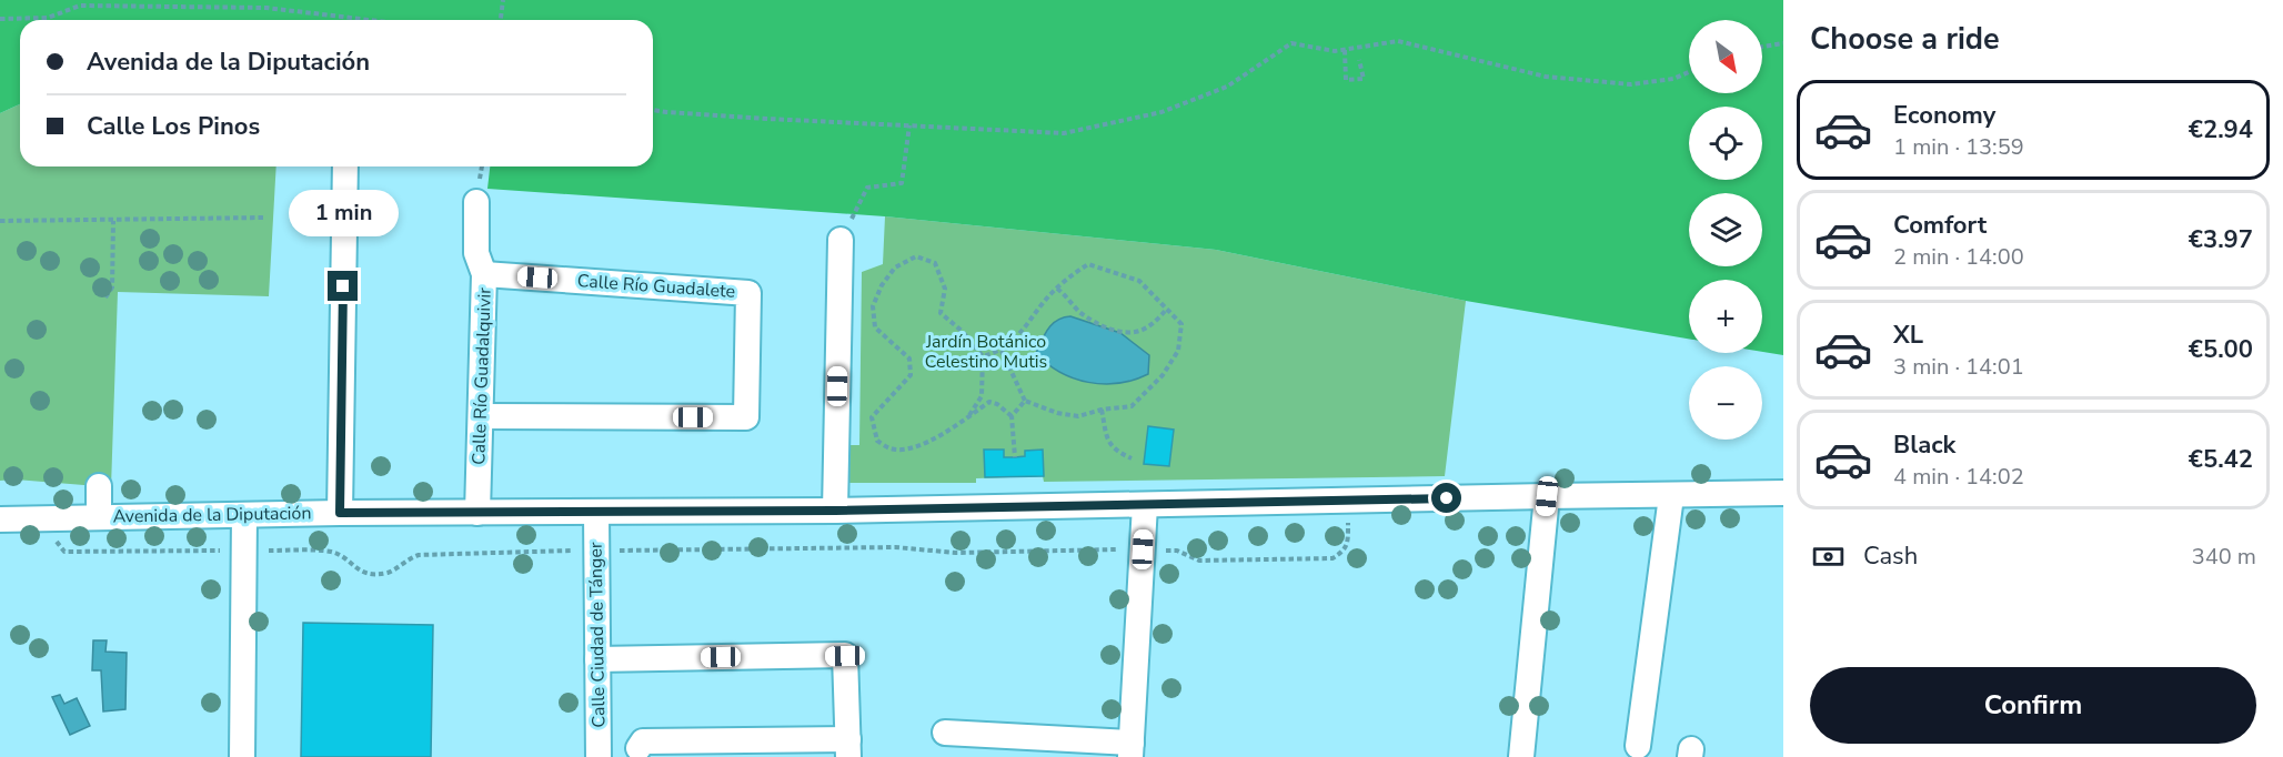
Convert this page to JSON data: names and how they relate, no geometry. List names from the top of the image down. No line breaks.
{"streets":{"street":["Calle Río Guadalete","Calle Río Guadalquivir","Avenida de la Diputación","Calle Ciudad de Tánger"]},"crossings":[["Calle Río Guadalete","Calle Río Guadalquivir"],["Calle Río Guadalquivir","Avenida de la Diputación"],["Avenida de la Diputación","Calle Ciudad de Tánger"]],"parks":["Jardín Botánico Celestino Mutis"],"north":"bottom right","page":{"heading":"Choose a ride","map_buttons":["+","−"],"banner":["Avenida de la Diputación","Calle Los Pinos"],"list":[{"name":"Economy","note":"1 min · 13:59","value":"€2.94"},{"name":"Comfort","note":"2 min · 14:00","value":"€3.97"},{"name":"XL","note":"3 min · 14:01","value":"€5.00"},{"name":"Black","note":"4 min · 14:02","value":"€5.42"}],"bubble":"1 min","pay":["Cash","340 m"],"buttons":"Confirm"}}
